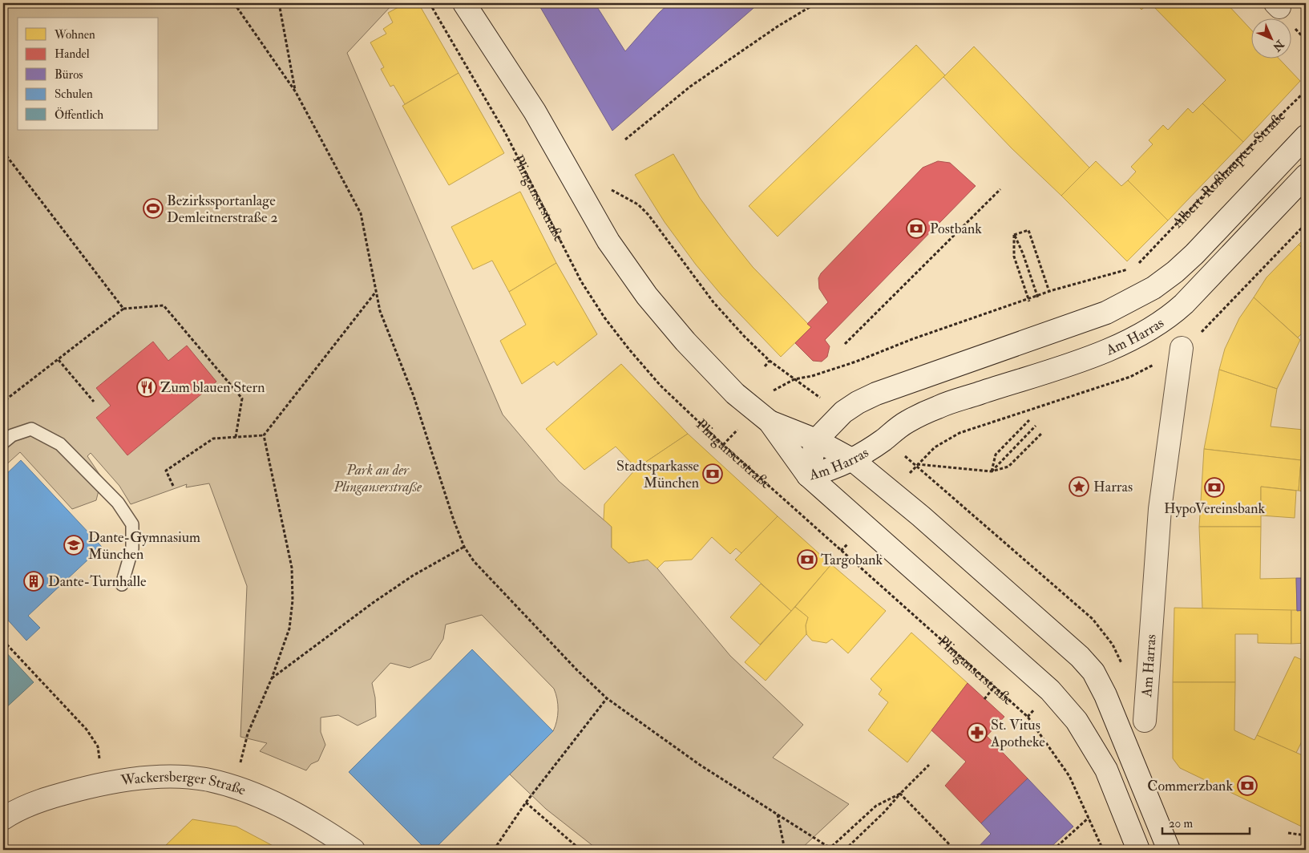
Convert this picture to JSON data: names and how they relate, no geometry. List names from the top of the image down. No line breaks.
{"streets":{"main road":["Am Harras","Wackersberger Straße"],"path":["Albert-Roßhaupter-Straße","Plinganserstraße"]},"parks":["Park an der Plinganserstraße"],"places":{"sports":["Bezirkssportanlage Demleitnerstraße 2"],"bank":["Postbank","Stadtsparkasse München","HypoVereinsbank","Targobank","Commerzbank"],"restaurant":["Zum blauen Stern"],"place":["Harras"],"school or university":["Dante-Gymnasium München"],"building":["Dante-Turnhalle"],"pharmacy":["St. Vitus Apotheke"]},"legend":["Wohnen","Handel","Büros","Schulen","Öffentlich"],"scale_bar":"20 m","north":"bottom right"}
